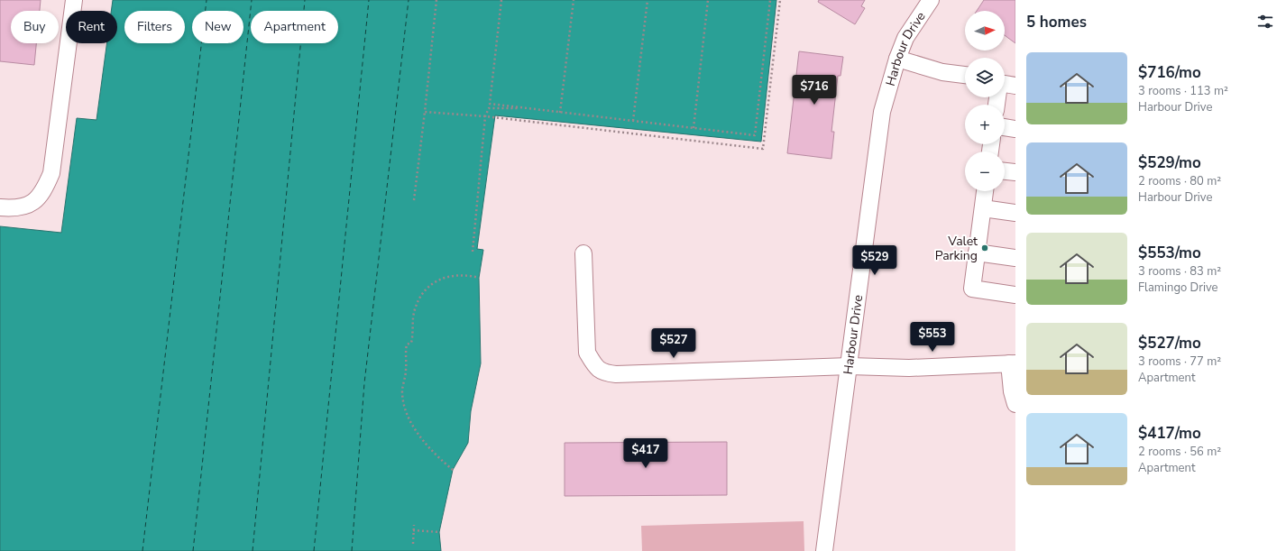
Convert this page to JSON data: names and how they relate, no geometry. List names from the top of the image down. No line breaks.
{"streets":{"street":["Harbour Drive"]},"places":["Valet Parking"],"north":"right","page":{"heading":"5 homes","map_buttons":["+","−"],"chip":["Buy","Rent","Filters","New","Apartment"],"list":[{"name":"$716/mo","note":"3 rooms · 113 m² · Harbour Drive"},{"name":"$529/mo","note":"2 rooms · 80 m² · Harbour Drive"},{"name":"$553/mo","note":"3 rooms · 83 m² · Flamingo Drive"},{"name":"$527/mo","note":"3 rooms · 77 m² · Apartment"},{"name":"$417/mo","note":"2 rooms · 56 m² · Apartment"}],"price":["$716","$529","$553","$527","$417"]}}
